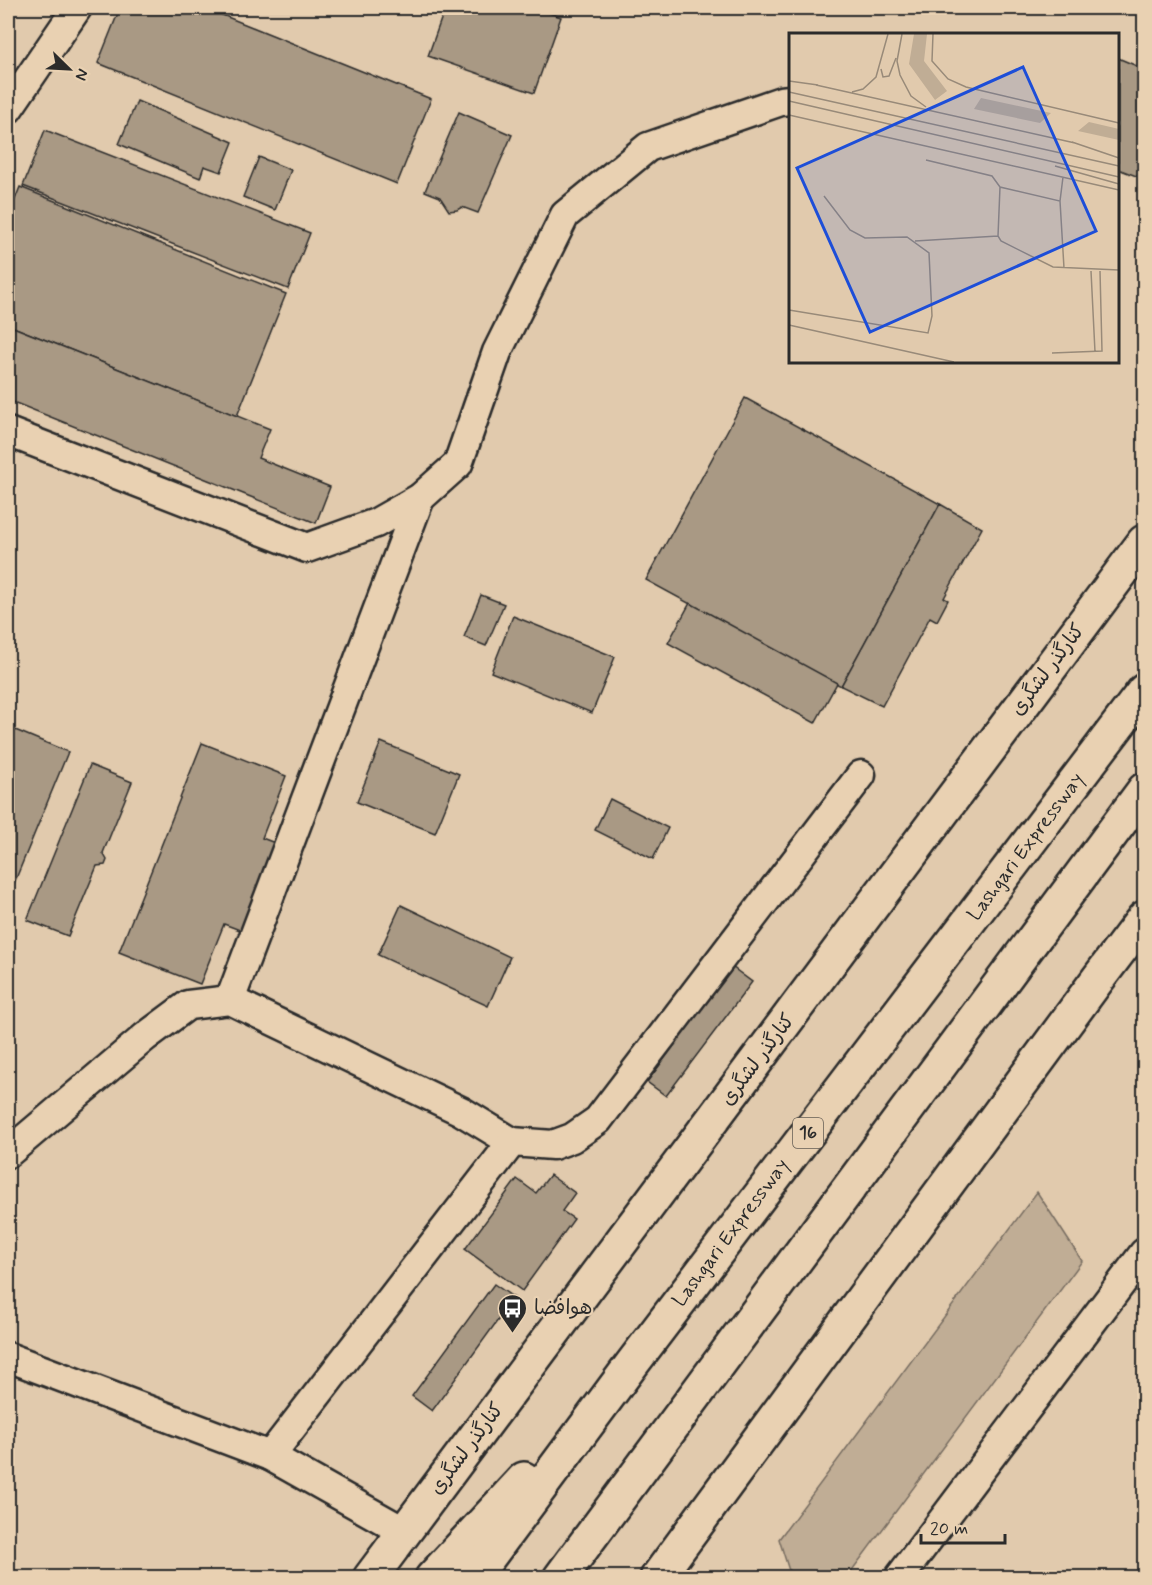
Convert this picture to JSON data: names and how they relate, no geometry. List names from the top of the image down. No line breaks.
{"streets":{"main road":["کنارگذر لشگری","Lashgari Expressway","16"]},"places":{"bus stop":["هوافضا"]},"scale_bar":"20 m","north":"bottom right"}
